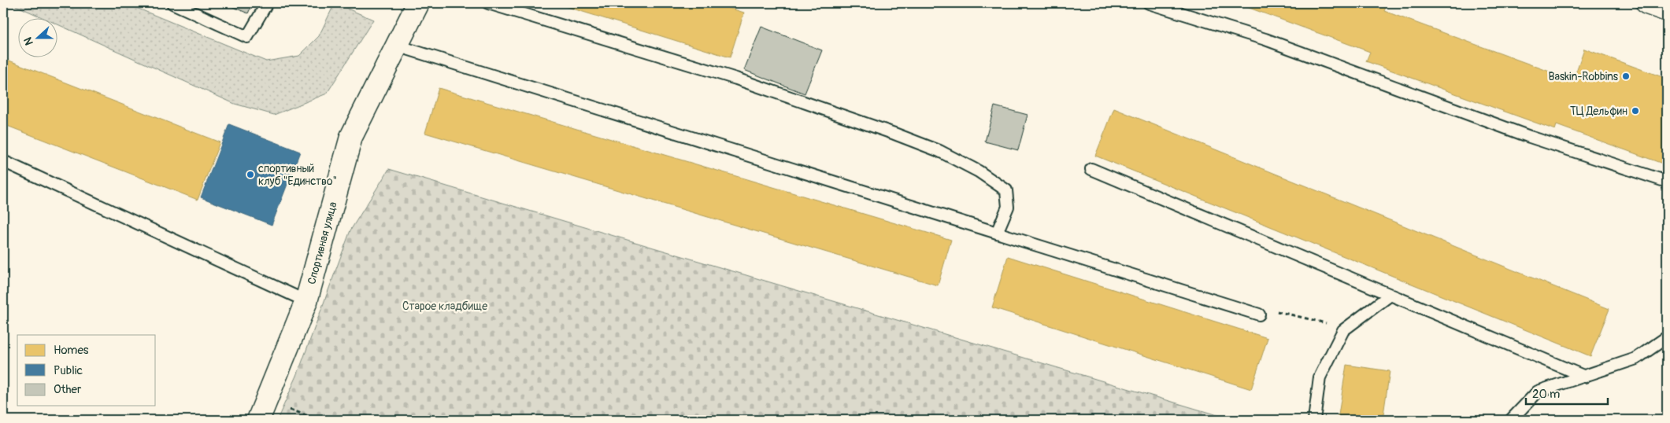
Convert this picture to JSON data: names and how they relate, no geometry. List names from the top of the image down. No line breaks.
{"streets":{"street":["Спортивная улица"]},"parks":["Старое кладбище"],"places":["Baskin-Robbins","ТЦ Дельфин","спортивный клуб \"Единство\""],"legend":["Homes","Public","Other"],"scale_bar":"20 m","north":"left"}
